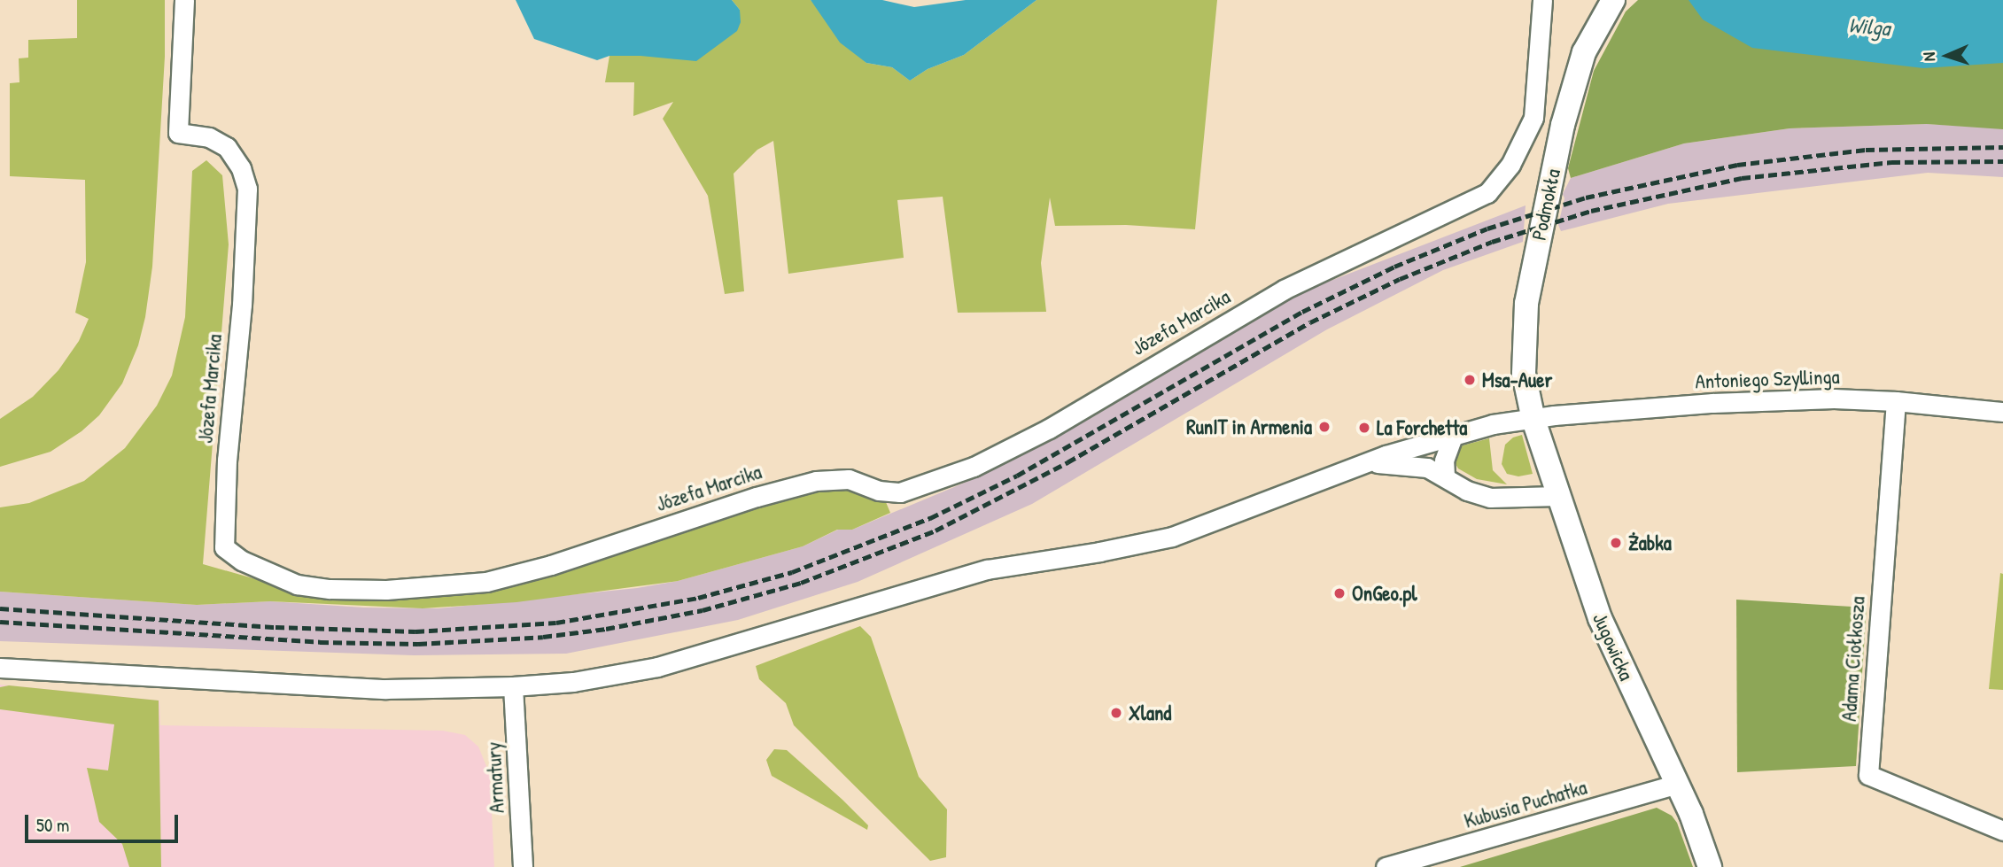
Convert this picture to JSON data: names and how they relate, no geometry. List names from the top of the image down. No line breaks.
{"streets":{"street":["Podmokła","Józefa Marcika","Antoniego Szyllinga","Jugowicka","Adama Ciołkosza","Armatury","Kubusia Puchatka"]},"crossings":[["Podmokła","Antoniego Szyllinga"],["Podmokła","Jugowicka"],["Antoniego Szyllinga","Jugowicka"],["Antoniego Szyllinga","Adama Ciołkosza"],["Jugowicka","Kubusia Puchatka"]],"water":["Wilga"],"places":["Msa-Auer","RunIT in Armenia","La Forchetta","Żabka","OnGeo.pl","Xland"],"scale_bar":"50 m","north":"left"}
